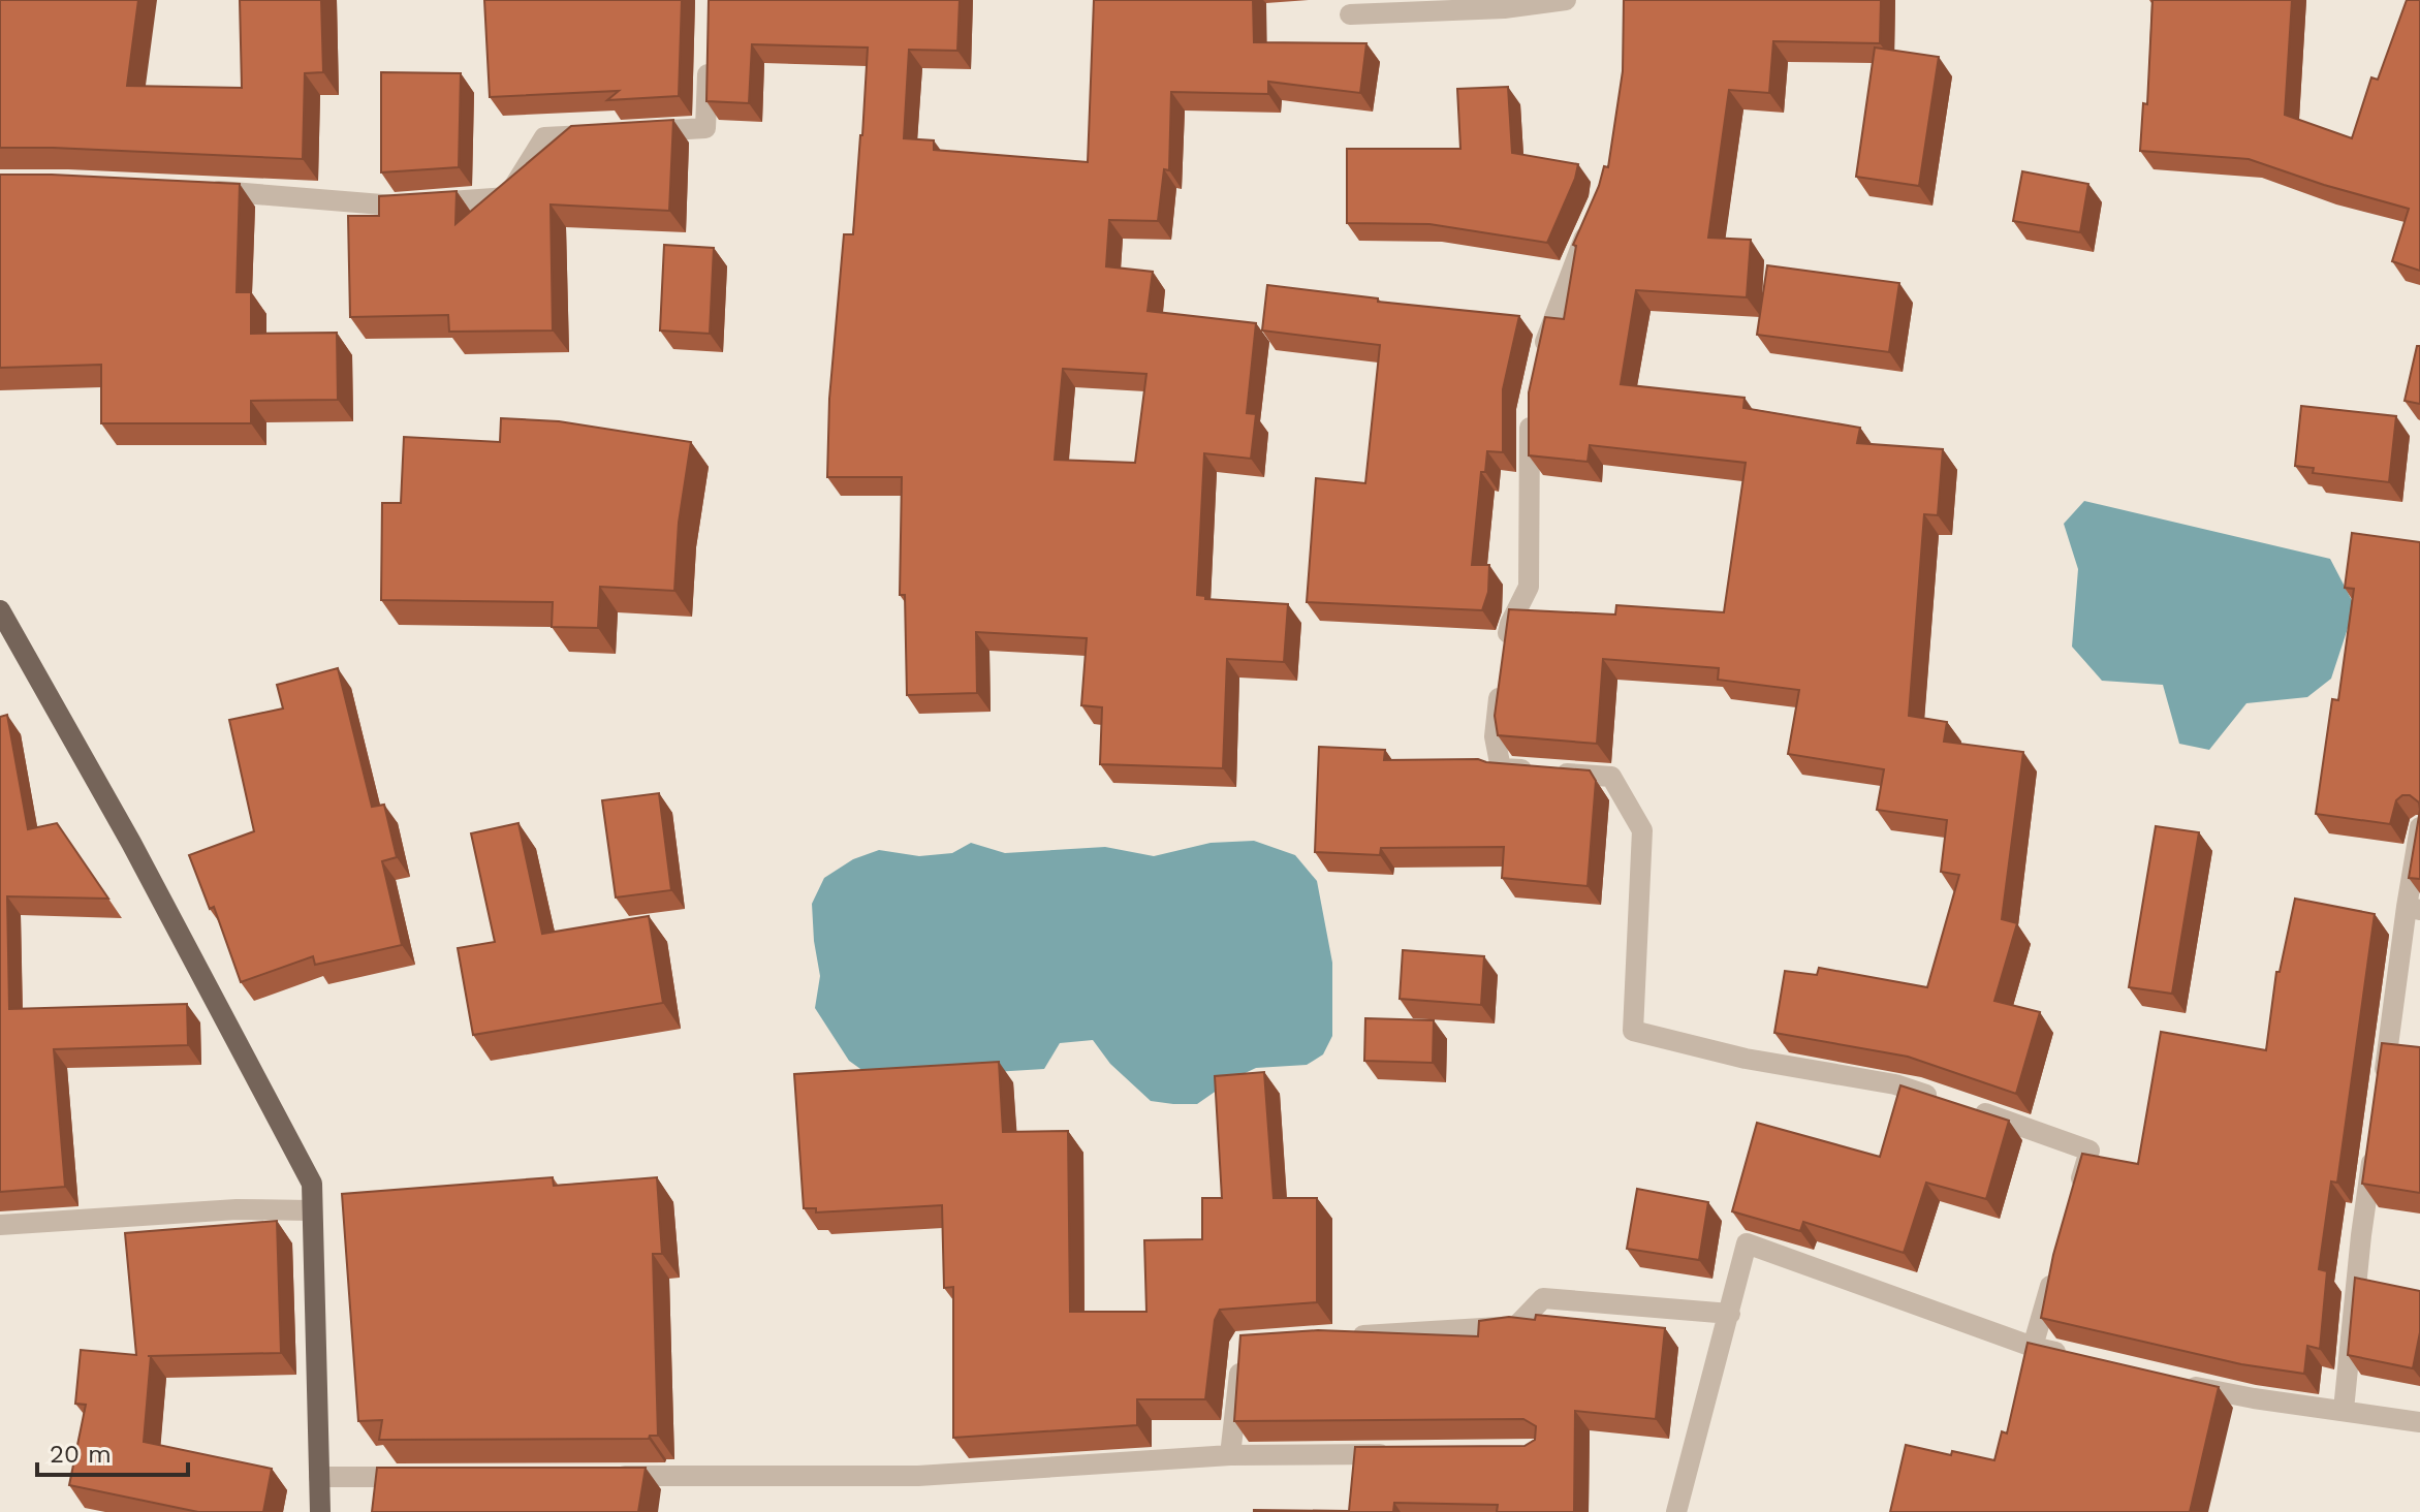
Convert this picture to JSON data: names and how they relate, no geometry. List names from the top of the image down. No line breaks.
{"scale_bar":"20 m"}
